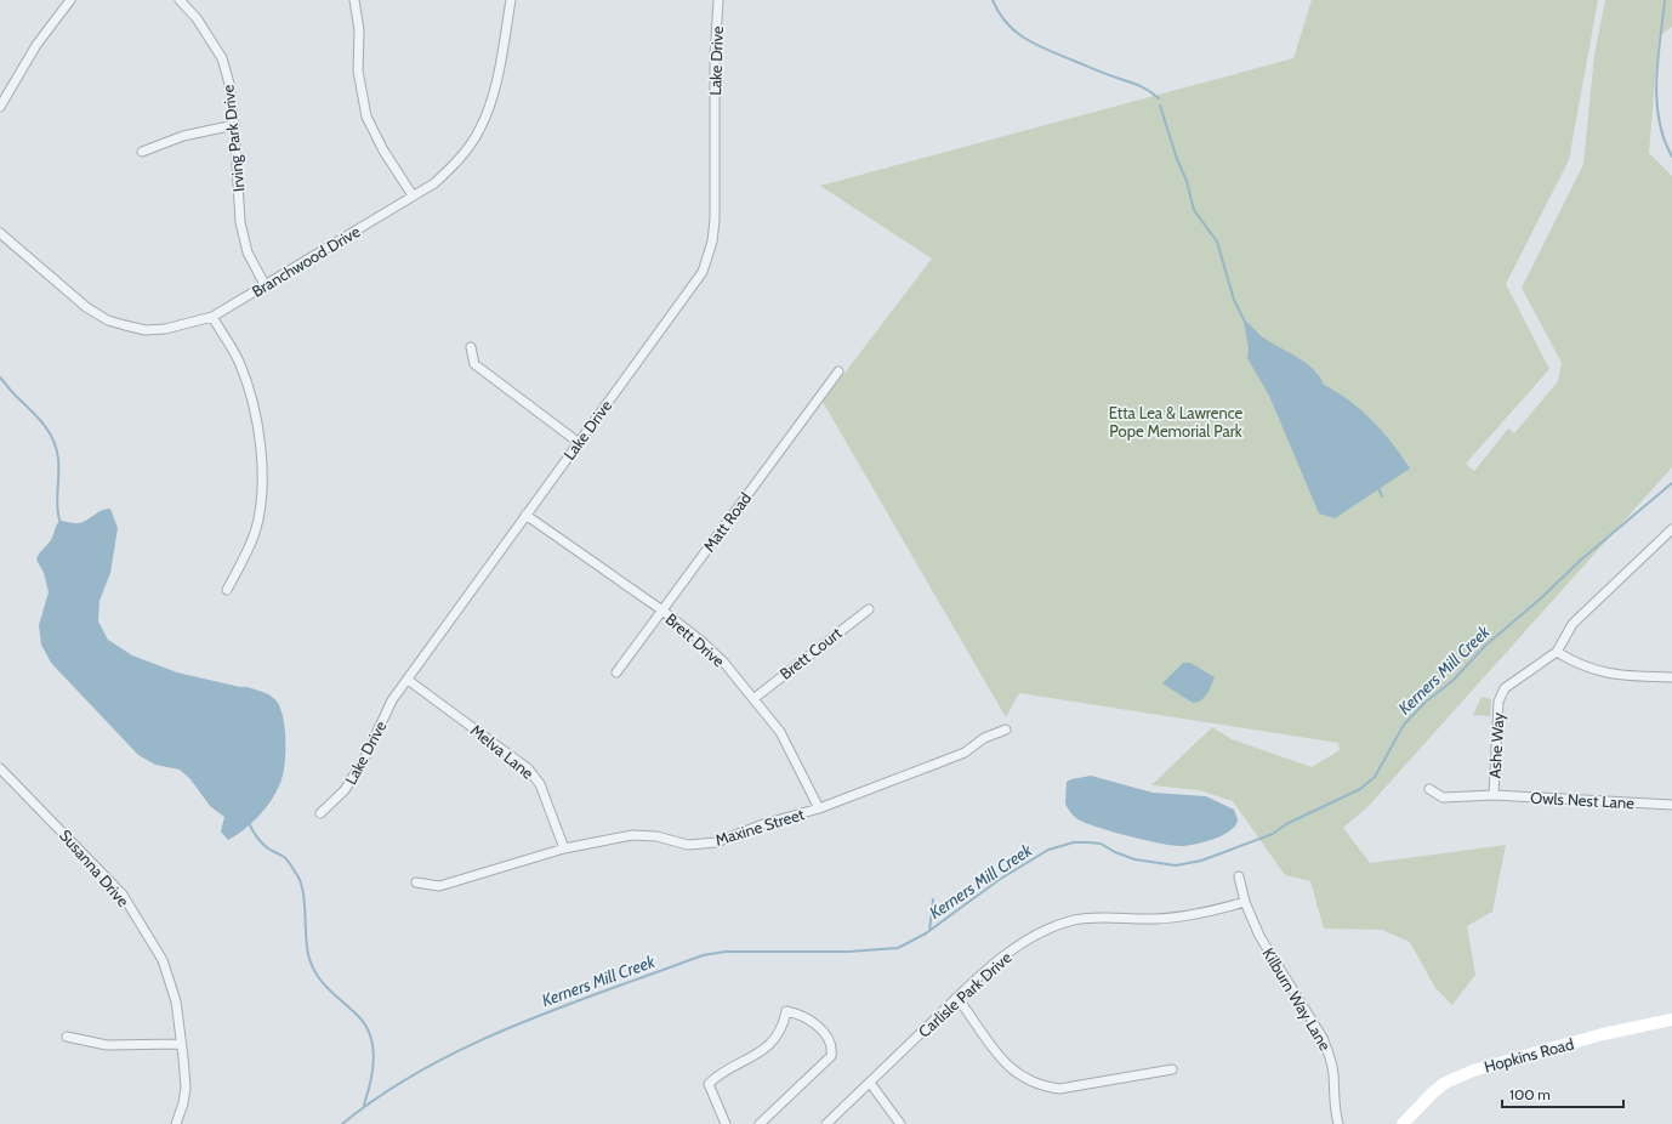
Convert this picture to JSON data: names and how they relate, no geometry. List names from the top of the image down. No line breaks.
{"streets":{"main road":["Hopkins Road"],"street":["Lake Drive","Irving Park Drive","Branchwood Drive","Matt Road","Brett Drive","Brett Court","Ashe Way","Melva Lane","Owls Nest Lane","Maxine Street","Susanna Drive","Carlisle Park Drive","Kilburn Way Lane"]},"crossings":[["Lake Drive","Brett Drive"],["Lake Drive","Melva Lane"],["Irving Park Drive","Branchwood Drive"],["Matt Road","Brett Drive"],["Brett Drive","Brett Court"],["Brett Drive","Maxine Street"],["Ashe Way","Owls Nest Lane"],["Melva Lane","Maxine Street"],["Carlisle Park Drive","Kilburn Way Lane"]],"water":["Kerners Mill Creek"],"parks":["Etta Lea & Lawrence Pope Memorial Park"],"scale_bar":"100 m"}
